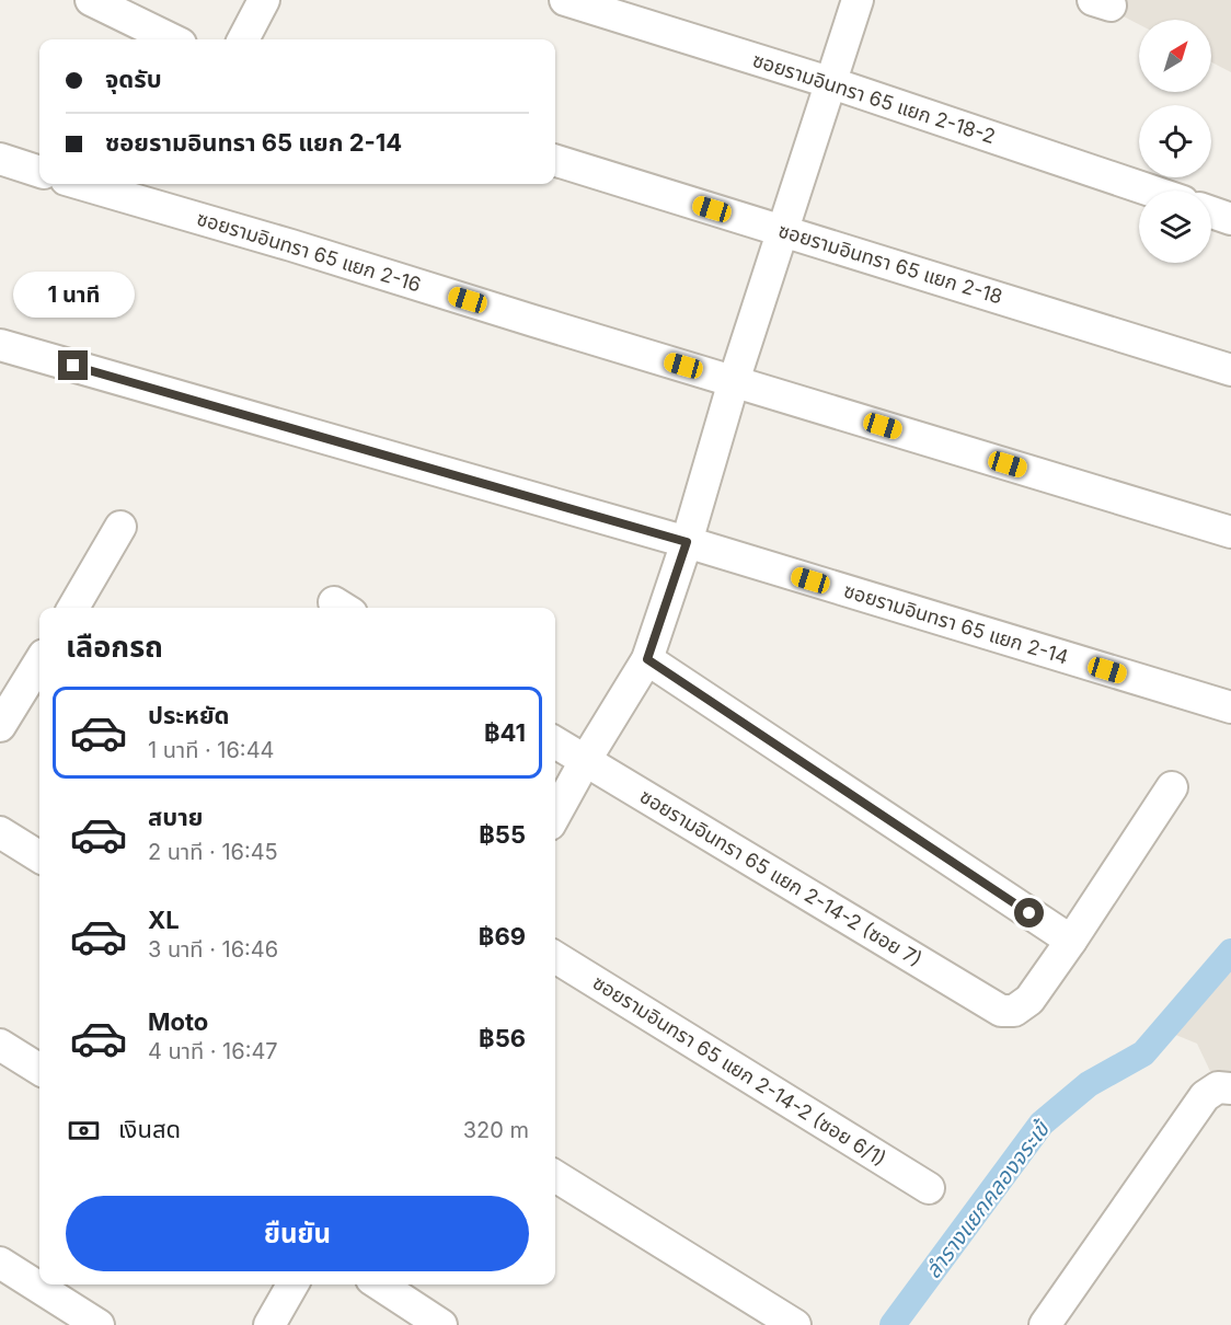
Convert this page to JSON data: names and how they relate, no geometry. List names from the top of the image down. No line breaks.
{"streets":{"street":["ซอยรามอินทรา 65 แยก 2-18-2","ซอยรามอินทรา 65 แยก 2-16","ซอยรามอินทรา 65 แยก 2-18","ซอยรามอินทรา 65 แยก 2-14","ซอยรามอินทรา 65 แยก 2-14-2 (ซอย 7)","ซอยรามอินทรา 65 แยก 2-14-2 (ซอย 6/1)"]},"water":["ลำรางแยกคลองจระเข้"],"north":"top right","page":{"banner":["จุดรับ","ซอยรามอินทรา 65 แยก 2-14"],"bubble":"1 นาที","heading":"เลือกรถ","list":[{"name":"ประหยัด","note":"1 นาที · 16:44","value":"฿41"},{"name":"สบาย","note":"2 นาที · 16:45","value":"฿55"},{"name":"XL","note":"3 นาที · 16:46","value":"฿69"},{"name":"Moto","note":"4 นาที · 16:47","value":"฿56"}],"pay":["เงินสด","320 m"],"buttons":"ยืนยัน"}}
